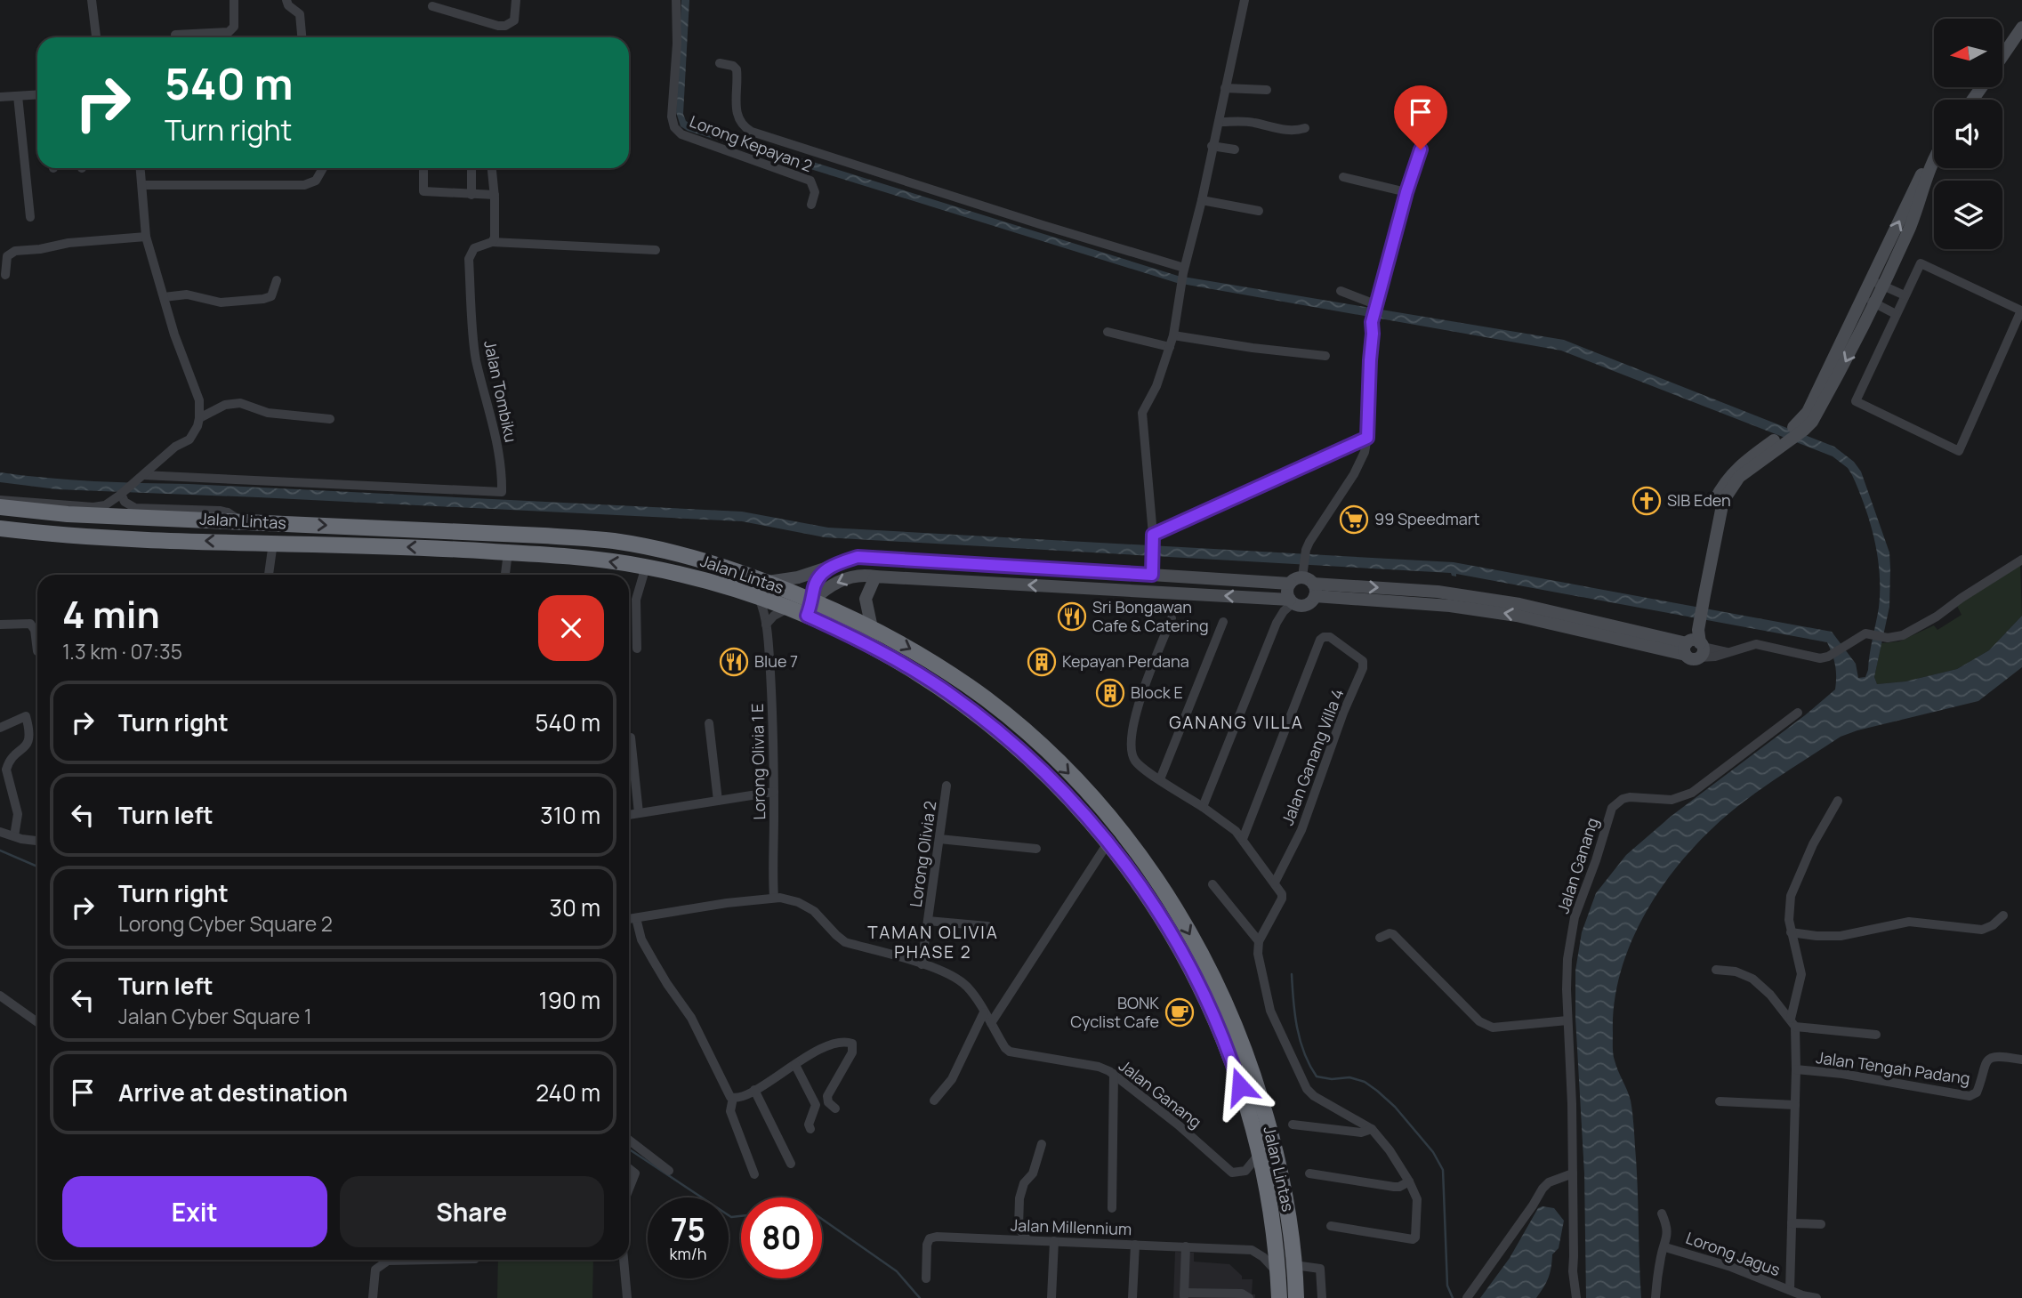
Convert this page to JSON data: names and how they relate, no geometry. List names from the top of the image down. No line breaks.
{"streets":{"highway":["Jalan Lintas"],"street":["Lorong Kepayan 2","Jalan Tombiku","Jalan Ganang Villa 4","Lorong Olivia 1 E","Lorong Olivia 2","Jalan Ganang","Jalan Tengah Padang","Jalan Millennium","Lorong Jagus"]},"crossings":[["Jalan Lintas","Lorong Olivia 1 E"],["Jalan Lintas","Jalan Ganang"],["Lorong Olivia 1 E","Jalan Ganang"],["Lorong Olivia 2","Jalan Ganang"],["Jalan Tengah Padang","Lorong Jagus"]],"districts":["GANANG VILLA","TAMAN OLIVIA PHASE 2"],"places":{"church":["SIB Eden"],"supermarket":["99 Speedmart"],"restaurant":["Sri Bongawan Cafe & Catering","Blue 7"],"building":["Kepayan Perdana","Block E"],"cafe":["BONK Cyclist Cafe"]},"north":"left","page":{"turn":["540 m","Turn right"],"heading":["4 min","1.3 km · 07:35"],"list":[{"name":"Turn right","value":"540 m"},{"name":"Turn left","value":"310 m"},{"name":"Turn right","note":"Lorong Cyber Square 2","value":"30 m"},{"name":"Turn left","note":"Jalan Cyber Square 1","value":"190 m"},{"name":"Arrive at destination","value":"240 m"}],"buttons":["Exit","Share"],"speed":"75 km/h","limit":"80"}}
